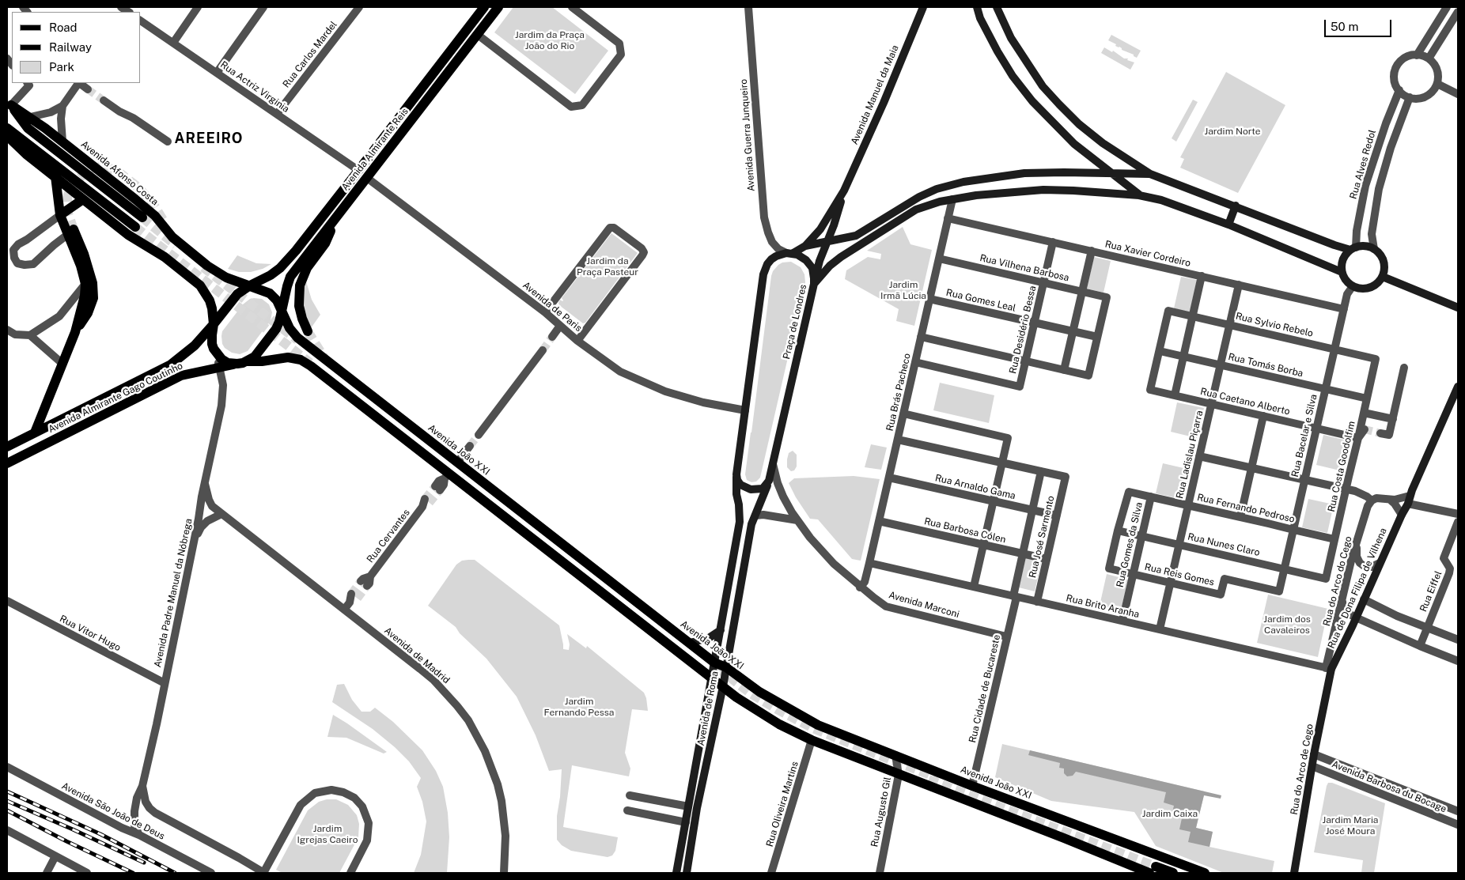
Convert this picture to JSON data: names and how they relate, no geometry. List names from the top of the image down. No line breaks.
{"streets":{"main road":["Avenida Almirante Reis","Avenida Afonso Costa","Avenida Almirante Gago Coutinho","Avenida João XXI"],"street":["Rua Carlos Mardel","Rua Actriz Virginia","Avenida Manuel da Maia","Avenida Guerra Junqueiro","Rua Alves Redol","Rua Xavier Cordeiro","Rua Vilhena Barbosa","Rua Gomes Leal","Avenida de Paris","Praça de Londres","Rua Sylvio Rebelo","Rua Desidério Bessa","Rua Tomás Borba","Rua Brás Pacheco","Rua Caetano Alberto","Rua Bacelar e Silva","Rua Ladislau Piçarra","Rua Costa Goodolfim","Rua Arnaldo Gama","Rua Fernando Pedroso","Rua Barbosa Cólen","Rua Cervantes","Rua José Sarmento","Rua Gomes da Silva","Rua Nunes Claro","Rua Reis Gomes","Rua do Arco do Cego","Rua de Dona Filipa de Vilhena","Rua Eiffel","Avenida Padre Manuel da Nóbrega","Avenida Marconi","Rua Brito Aranha","Rua Vitor Hugo","Avenida de Madrid","Rua Cidade de Bucareste","Avenida de Roma","Rua do Arco de Cego","Avenida Barbosa du Bocage","Rua Oliveira Martins","Avenida São João de Deus","Rua Augusto Gil"]},"crossings":[["Rua Carlos Mardel","Rua Actriz Virginia"],["Rua Actriz Virginia","Avenida Almirante Reis"],["Avenida Manuel da Maia","Avenida Guerra Junqueiro"],["Avenida Manuel da Maia","Praça de Londres"],["Avenida Guerra Junqueiro","Praça de Londres"],["Avenida Almirante Reis","Avenida Afonso Costa"],["Avenida Almirante Reis","Avenida de Paris"],["Avenida Almirante Reis","Avenida Almirante Gago Coutinho"],["Avenida Almirante Reis","Avenida João XXI"],["Avenida Almirante Reis","Avenida Padre Manuel da Nóbrega"],["Rua Alves Redol","Rua Bacelar e Silva"],["Avenida Afonso Costa","Avenida Almirante Gago Coutinho"],["Avenida Afonso Costa","Avenida João XXI"],["Avenida Afonso Costa","Avenida Padre Manuel da Nóbrega"],["Rua Xavier Cordeiro","Rua Desidério Bessa"],["Rua Xavier Cordeiro","Rua Brás Pacheco"],["Rua Xavier Cordeiro","Rua Bacelar e Silva"],["Rua Xavier Cordeiro","Rua Ladislau Piçarra"],["Rua Vilhena Barbosa","Rua Gomes Leal"],["Rua Vilhena Barbosa","Rua Desidério Bessa"],["Rua Vilhena Barbosa","Rua Brás Pacheco"],["Rua Gomes Leal","Rua Desidério Bessa"],["Rua Gomes Leal","Rua Brás Pacheco"],["Praça de Londres","Avenida Marconi"],["Praça de Londres","Avenida de Roma"],["Rua Sylvio Rebelo","Rua Tomás Borba"],["Rua Sylvio Rebelo","Rua Caetano Alberto"],["Rua Sylvio Rebelo","Rua Bacelar e Silva"],["Rua Sylvio Rebelo","Rua Ladislau Piçarra"],["Rua Sylvio Rebelo","Rua Costa Goodolfim"],["Rua Desidério Bessa","Rua Brás Pacheco"],["Rua Tomás Borba","Rua Caetano Alberto"],["Rua Tomás Borba","Rua Bacelar e Silva"],["Rua Tomás Borba","Rua Ladislau Piçarra"],["Rua Tomás Borba","Rua Costa Goodolfim"],["Rua Brás Pacheco","Rua Arnaldo Gama"],["Rua Brás Pacheco","Rua Barbosa Cólen"],["Rua Brás Pacheco","Avenida Marconi"],["Rua Brás Pacheco","Rua Brito Aranha"],["Avenida Almirante Gago Coutinho","Avenida João XXI"],["Avenida Almirante Gago Coutinho","Avenida Padre Manuel da Nóbrega"],["Rua Caetano Alberto","Rua Bacelar e Silva"],["Rua Caetano Alberto","Rua Ladislau Piçarra"],["Rua Caetano Alberto","Rua Costa Goodolfim"],["Rua Bacelar e Silva","Rua Fernando Pedroso"],["Rua Bacelar e Silva","Rua Nunes Claro"],["Rua Bacelar e Silva","Rua Reis Gomes"],["Avenida João XXI","Avenida Padre Manuel da Nóbrega"],["Avenida João XXI","Rua Cidade de Bucareste"],["Avenida João XXI","Avenida de Roma"],["Avenida João XXI","Rua Augusto Gil"],["Rua Ladislau Piçarra","Rua Fernando Pedroso"],["Rua Ladislau Piçarra","Rua Nunes Claro"],["Rua Ladislau Piçarra","Rua Reis Gomes"],["Rua Ladislau Piçarra","Rua Brito Aranha"],["Rua Costa Goodolfim","Rua Fernando Pedroso"],["Rua Costa Goodolfim","Rua Nunes Claro"],["Rua Arnaldo Gama","Rua José Sarmento"],["Rua Arnaldo Gama","Rua Cidade de Bucareste"],["Rua Fernando Pedroso","Rua Gomes da Silva"],["Rua Fernando Pedroso","Rua Nunes Claro"],["Rua Fernando Pedroso","Rua Reis Gomes"],["Rua Barbosa Cólen","Rua José Sarmento"],["Rua Barbosa Cólen","Rua Cidade de Bucareste"],["Rua José Sarmento","Rua Brito Aranha"],["Rua José Sarmento","Rua Cidade de Bucareste"],["Rua Gomes da Silva","Rua Nunes Claro"],["Rua Gomes da Silva","Rua Reis Gomes"],["Rua Gomes da Silva","Rua Brito Aranha"],["Rua Nunes Claro","Rua Reis Gomes"],["Rua do Arco do Cego","Rua de Dona Filipa de Vilhena"],["Rua do Arco do Cego","Rua Brito Aranha"],["Rua do Arco do Cego","Rua do Arco de Cego"],["Rua de Dona Filipa de Vilhena","Rua Brito Aranha"],["Rua de Dona Filipa de Vilhena","Rua do Arco de Cego"],["Avenida Padre Manuel da Nóbrega","Rua Vitor Hugo"],["Avenida Padre Manuel da Nóbrega","Avenida de Madrid"],["Avenida Padre Manuel da Nóbrega","Avenida São João de Deus"],["Avenida Marconi","Rua Cidade de Bucareste"],["Rua Brito Aranha","Rua Cidade de Bucareste"],["Rua Brito Aranha","Rua do Arco de Cego"],["Rua do Arco de Cego","Avenida Barbosa du Bocage"]],"districts":["AREEIRO"],"parks":["Jardim da Praça João do Rio","Jardim Norte","Jardim da Praça Pasteur","Jardim Irmã Lúcia","Jardim dos Cavaleiros","Jardim Fernando Pessa","Jardim Caixa","Jardim Maria José Moura","Jardim Igrejas Caeiro"],"legend":["Road","Railway","Park"],"scale_bar":"50 m"}
